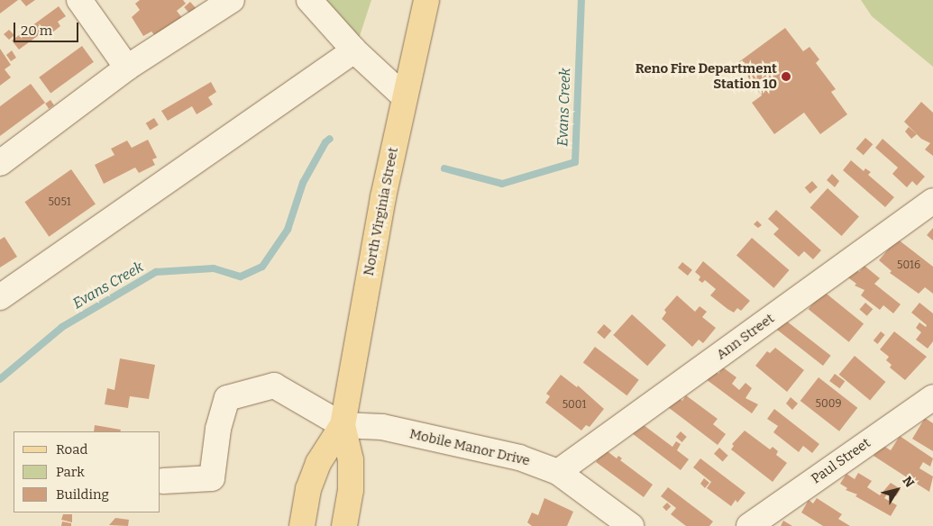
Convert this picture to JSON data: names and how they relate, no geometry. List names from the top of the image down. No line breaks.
{"streets":{"main road":["North Virginia Street"],"street":["Ann Street","Mobile Manor Drive","Paul Street"]},"crossings":[["North Virginia Street","Mobile Manor Drive"],["Ann Street","Mobile Manor Drive"]],"water":["Evans Creek"],"places":["Reno Fire Department Station 10"],"house_numbers":["5051","5016","5009","5001"],"legend":["Road","Park","Building"],"scale_bar":"20 m","north":"top right"}
